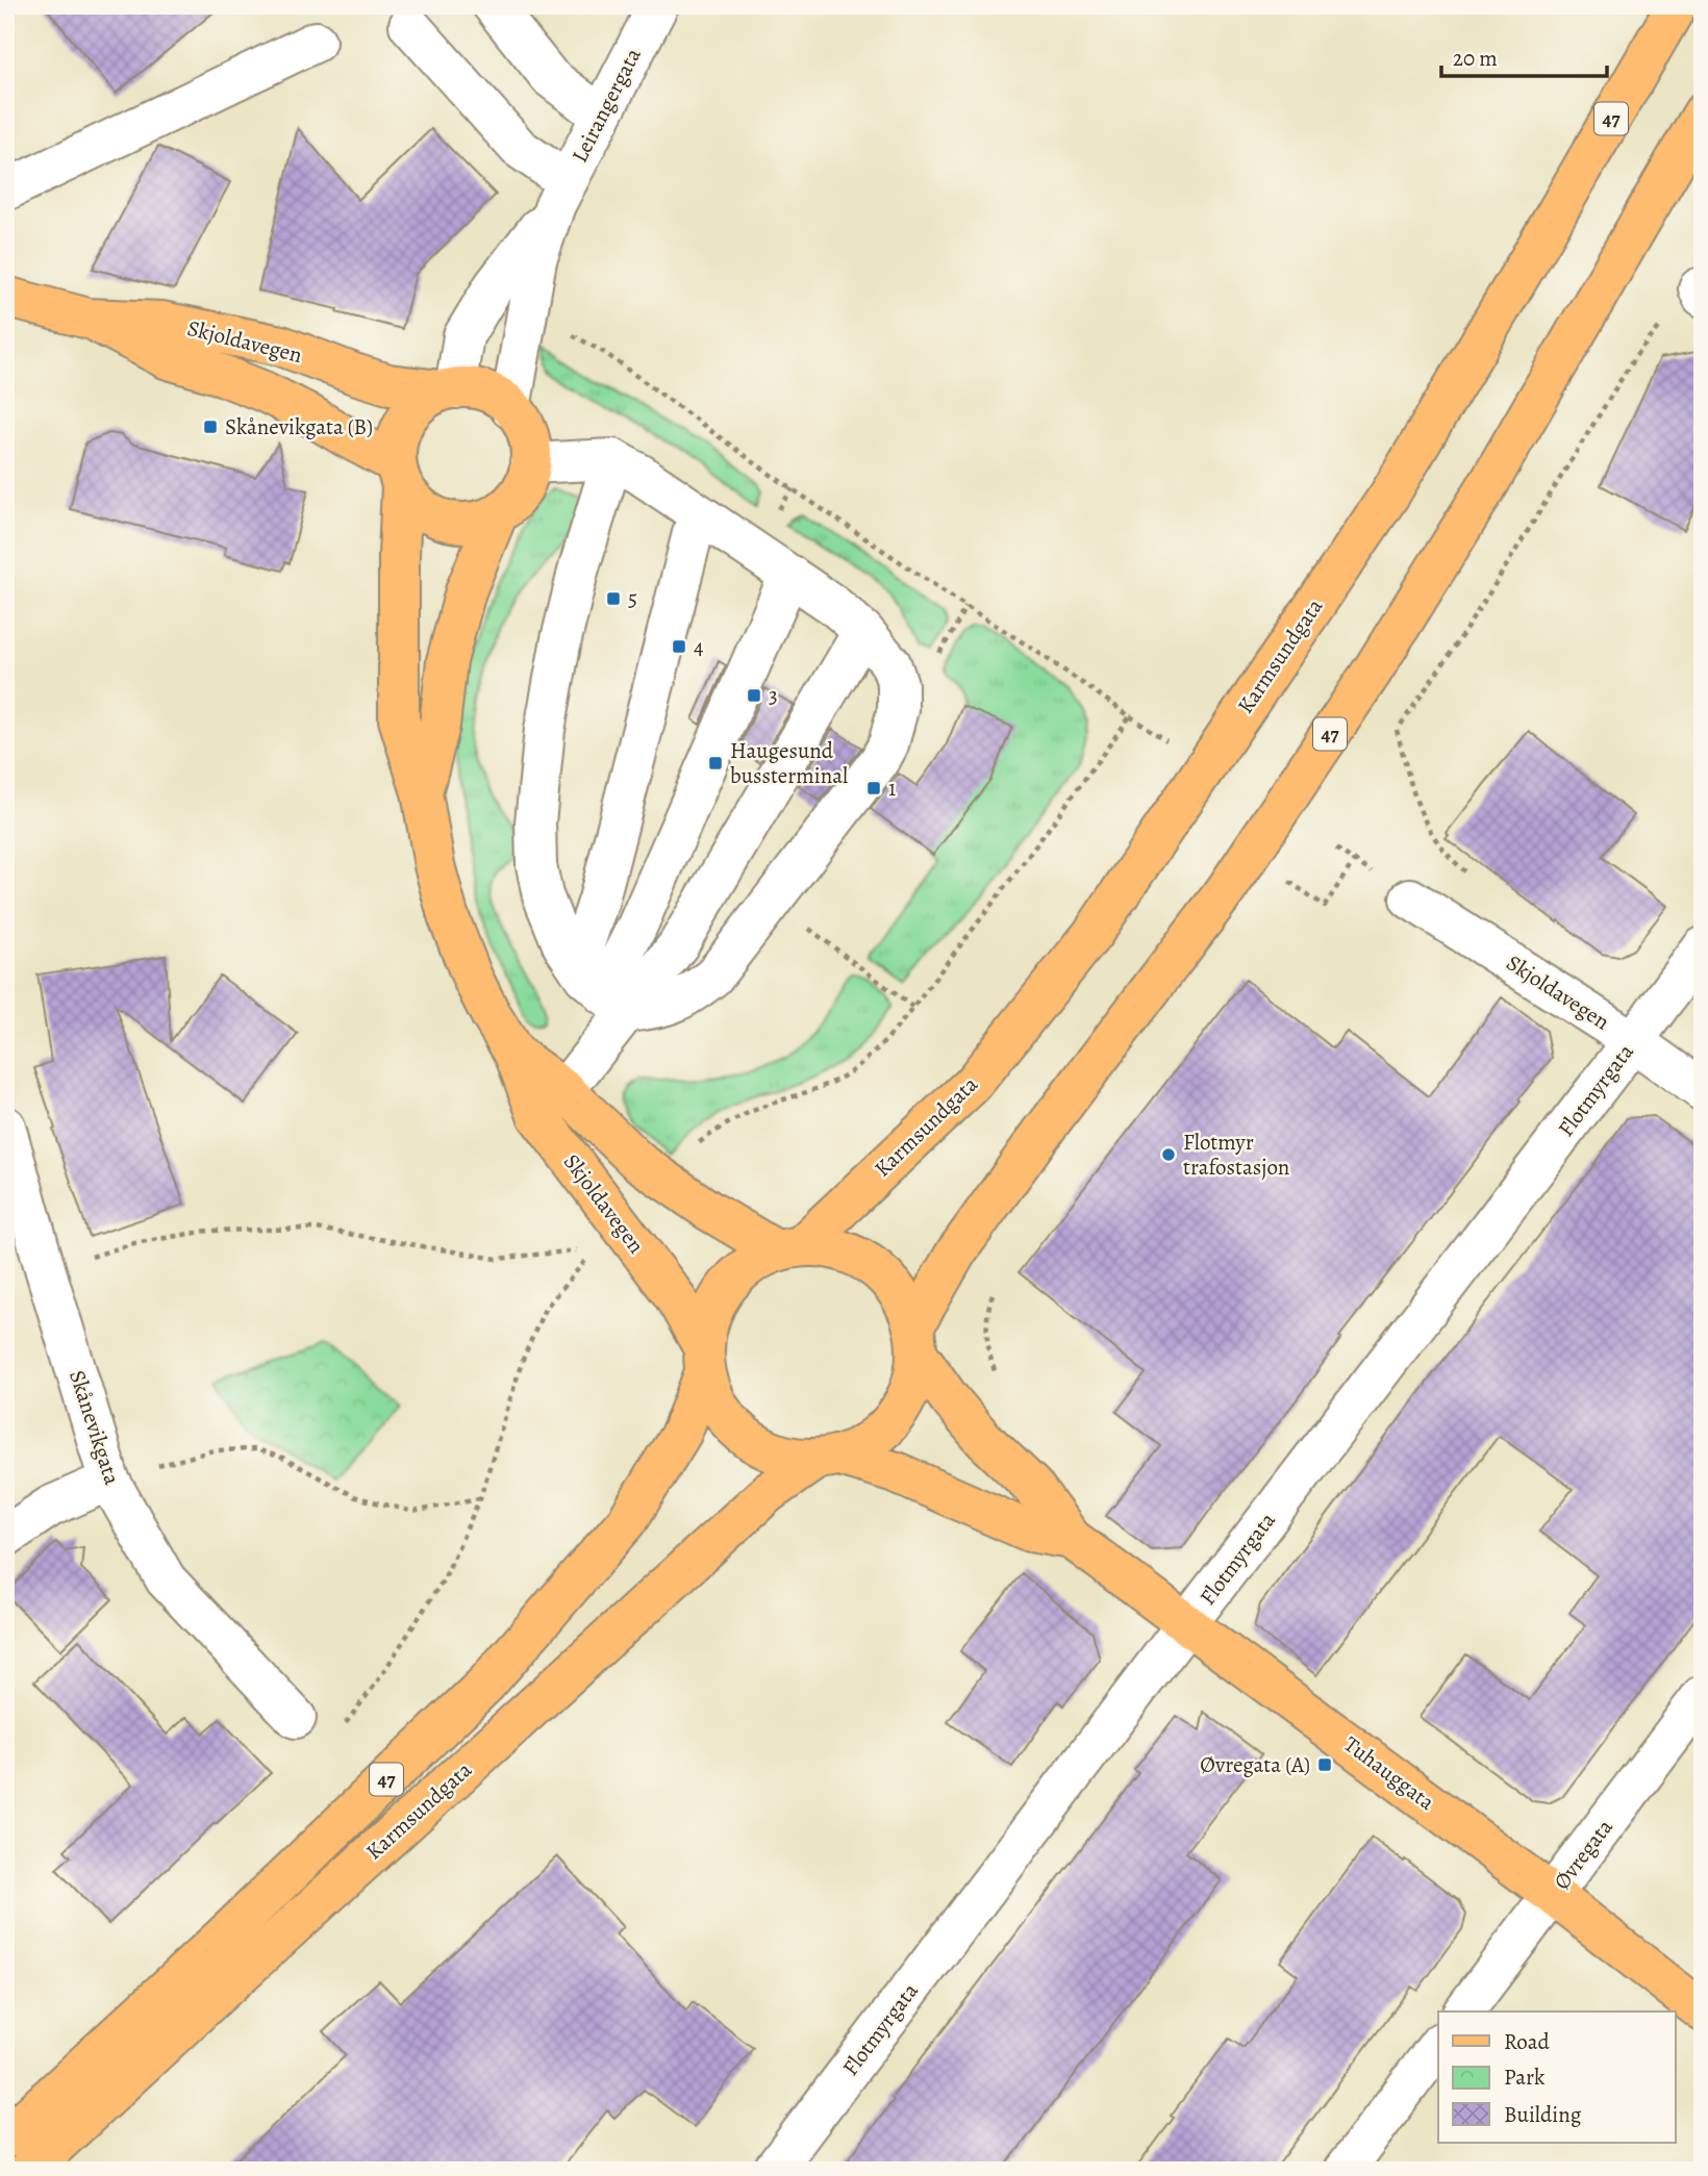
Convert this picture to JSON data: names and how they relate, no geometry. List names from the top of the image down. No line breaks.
{"streets":{"main road":["47","Skjoldavegen","Karmsundgata","Tuhauggata"],"street":["Leirangergata","Flotmyrgata","Skånevikgata","Øvregata"]},"crossings":[["Leirangergata","Skjoldavegen"],["47","Skjoldavegen"],["47","Karmsundgata"],["47","Tuhauggata"],["Skjoldavegen","Karmsundgata"],["Skjoldavegen","Flotmyrgata"],["Skjoldavegen","Tuhauggata"],["Karmsundgata","Tuhauggata"],["Flotmyrgata","Tuhauggata"],["Tuhauggata","Øvregata"]],"places":{"transit":["Skånevikgata (B)","5","4","3","Haugesund bussterminal","1","Øvregata (A)"],"other":["Flotmyr trafostasjon"]},"legend":["Road","Park","Building"],"scale_bar":"20 m"}
